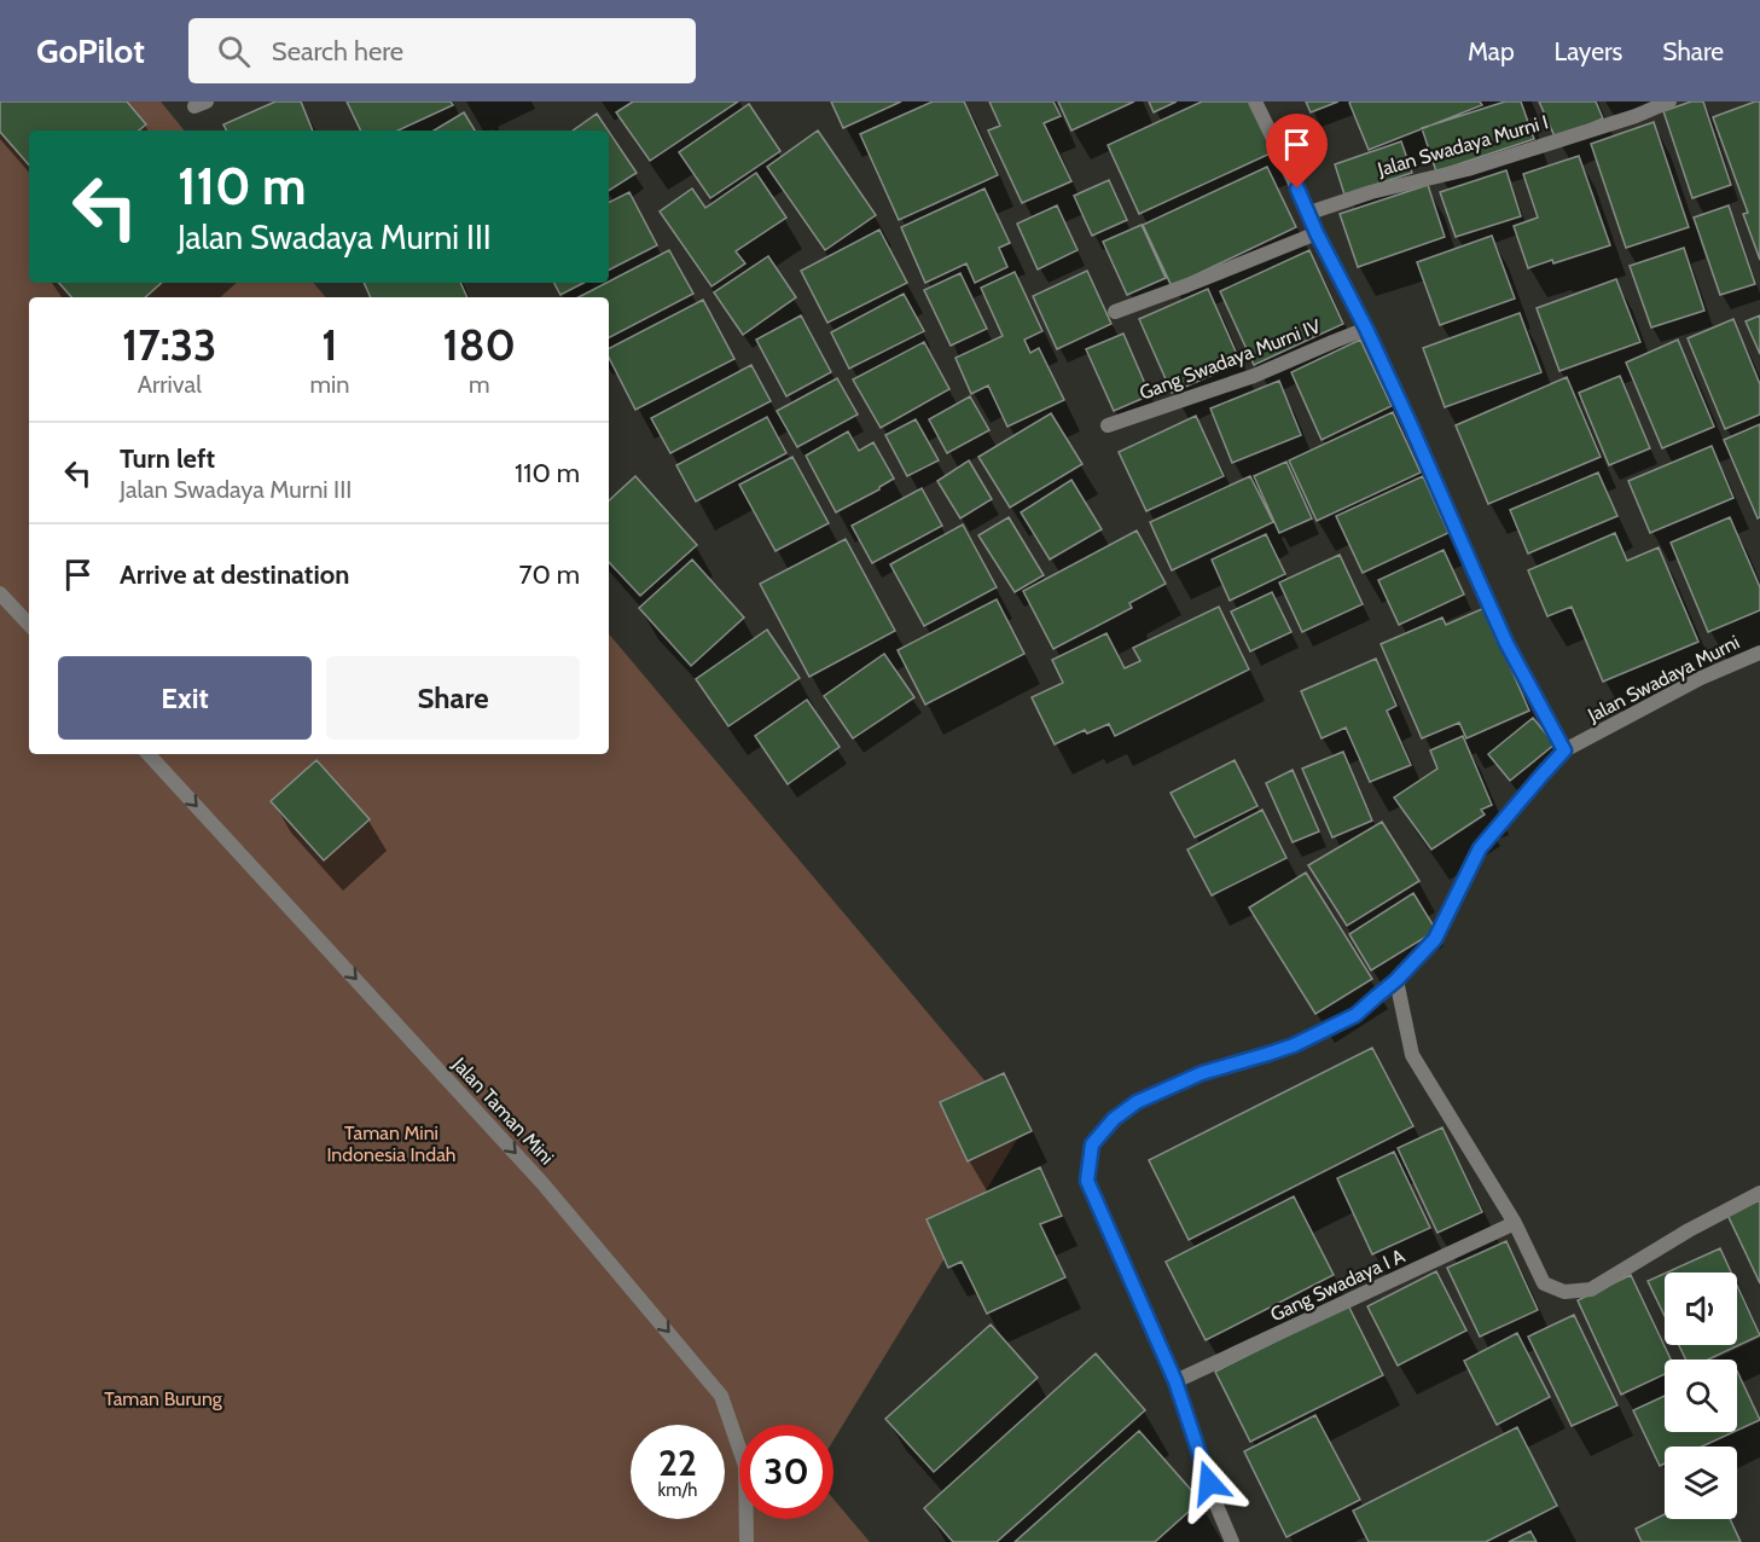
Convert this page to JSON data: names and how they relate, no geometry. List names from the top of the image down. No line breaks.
{"streets":{"street":["Jalan Swadaya Murni I","Gang Swadaya Murni IV","Jalan Swadaya Murni","Jalan Taman Mini","Gang Swadaya I A"]},"crossings":[["Jalan Swadaya Murni","Gang Swadaya I A"]],"one_way":["Jalan Taman Mini"],"parks":["Taman Mini Indonesia Indah","Taman Burung"],"page":{"header":"GoPilot","search":"Search here","nav":["Map","Layers","Share"],"turn":["110 m","Jalan Swadaya Murni III"],"eta":["17:33","Arrival","1","min","180","m"],"list":[{"name":"Turn left","note":"Jalan Swadaya Murni III","value":"110 m"},{"name":"Arrive at destination","value":"70 m"}],"buttons":["Exit","Share"],"speed":"22 km/h","limit":"30"}}
